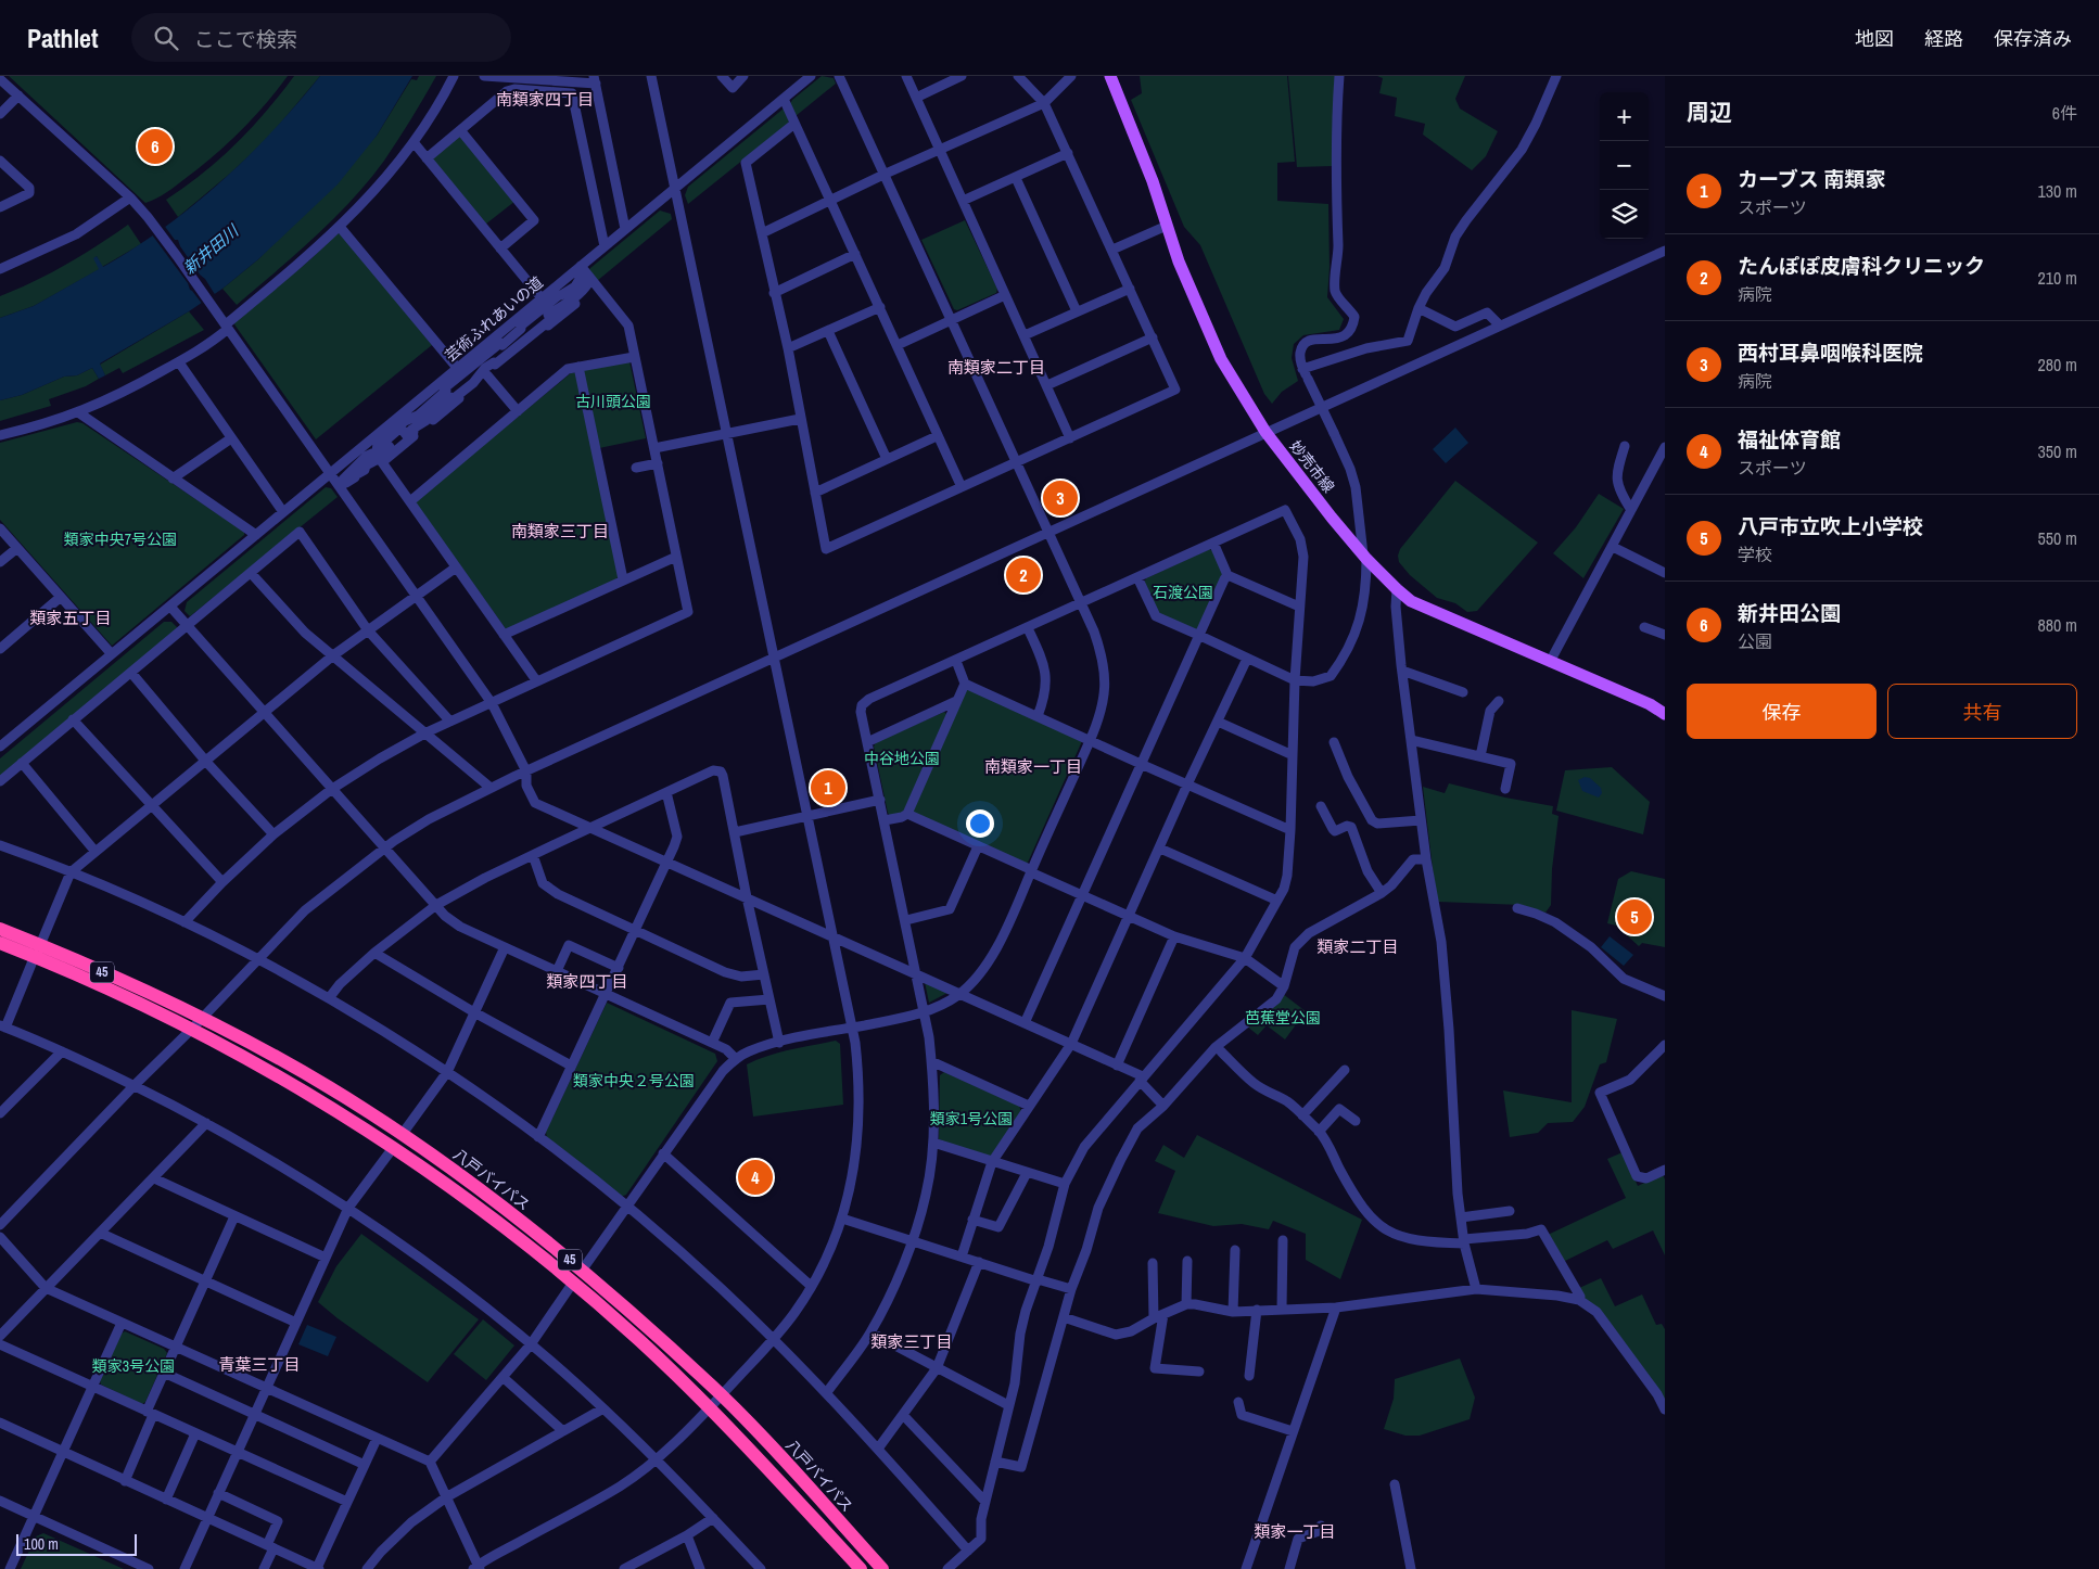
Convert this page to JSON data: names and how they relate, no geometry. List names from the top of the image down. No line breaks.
{"streets":{"highway":["45","八戸バイパス"],"main road":["妙売市線"],"street":["芸術ふれあいの道"]},"districts":["南類家四丁目","南類家二丁目","南類家三丁目","類家五丁目","南類家一丁目","類家二丁目","類家四丁目","類家三丁目","青葉三丁目","類家一丁目"],"water":["新井田川"],"parks":["古川頭公園","類家中央7号公園","石渡公園","中谷地公園","芭蕉堂公園","類家中央２号公園","類家1号公園","類家3号公園"],"scale_bar":"100 m","page":{"header":"Pathlet","search":"ここで検索","nav":["地図","経路","保存済み"],"heading":["周辺","6件"],"map_buttons":["+","−"],"pins":["6","3","2","1","5","4"],"list":[{"mark":"1","name":"カーブス 南類家","note":"スポーツ","value":"130 m"},{"mark":"2","name":"たんぽぽ皮膚科クリニック","note":"病院","value":"210 m"},{"mark":"3","name":"西村耳鼻咽喉科医院","note":"病院","value":"280 m"},{"mark":"4","name":"福祉体育館","note":"スポーツ","value":"350 m"},{"mark":"5","name":"八戸市立吹上小学校","note":"学校","value":"550 m"},{"mark":"6","name":"新井田公園","note":"公園","value":"880 m"}],"buttons":["保存","共有"],"scale":"100 m"}}
